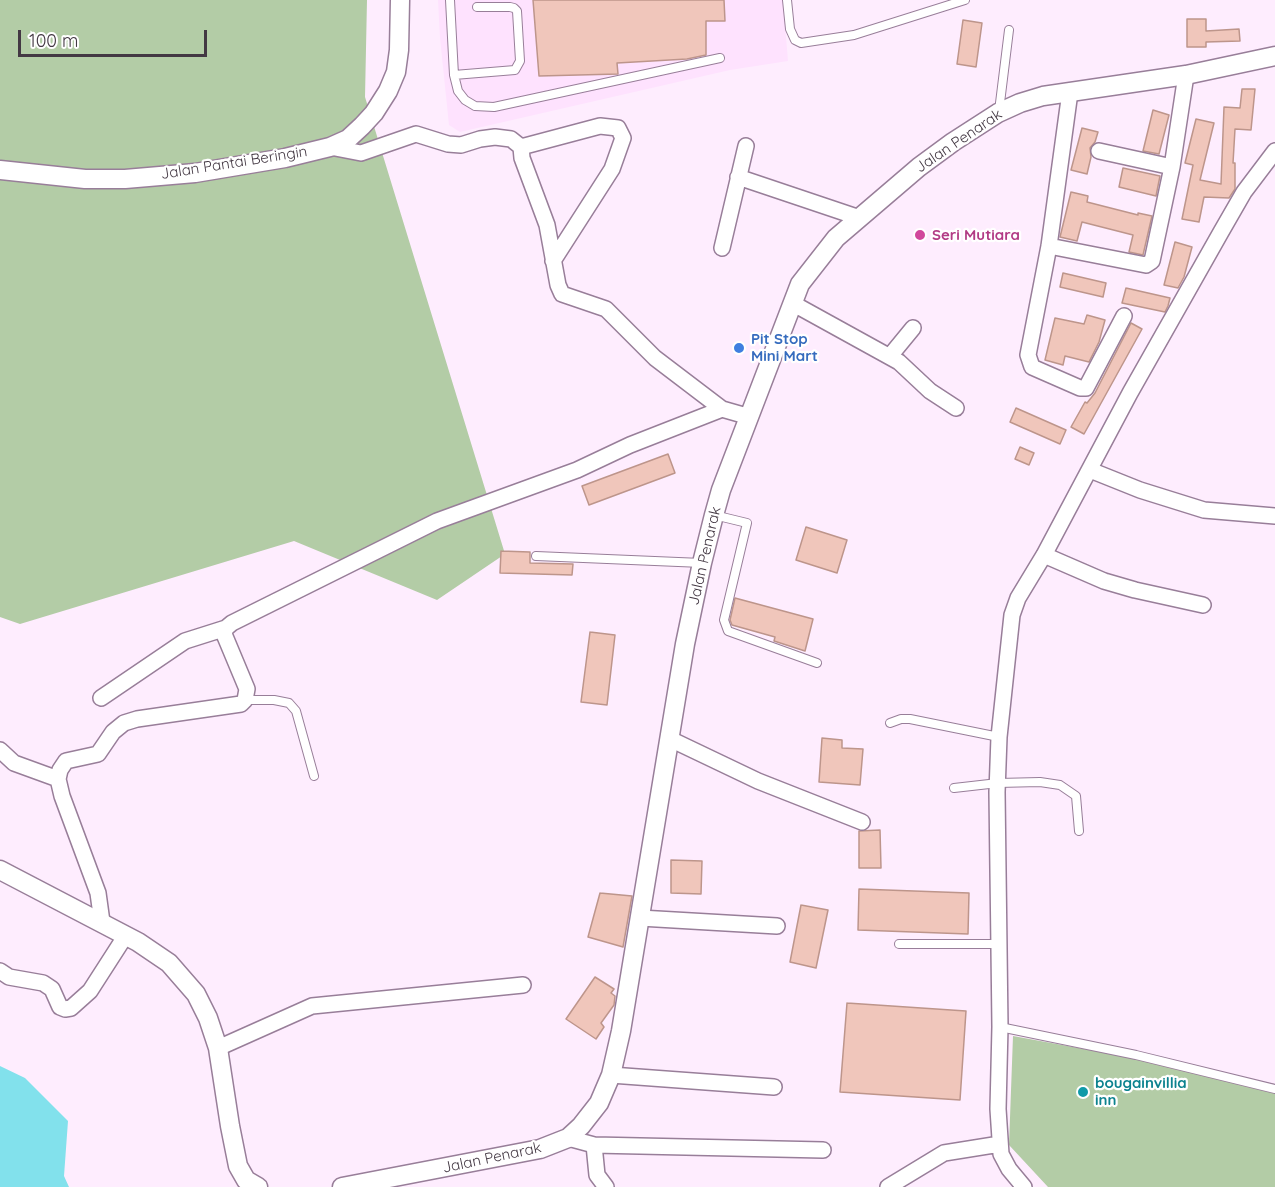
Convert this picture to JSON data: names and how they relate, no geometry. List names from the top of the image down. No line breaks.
{"streets":{"street":["Jalan Penarak","Jalan Pantai Beringin"]},"places":["Seri Mutiara","Pit Stop Mini Mart","bougainvillia inn"],"scale_bar":"100 m"}
